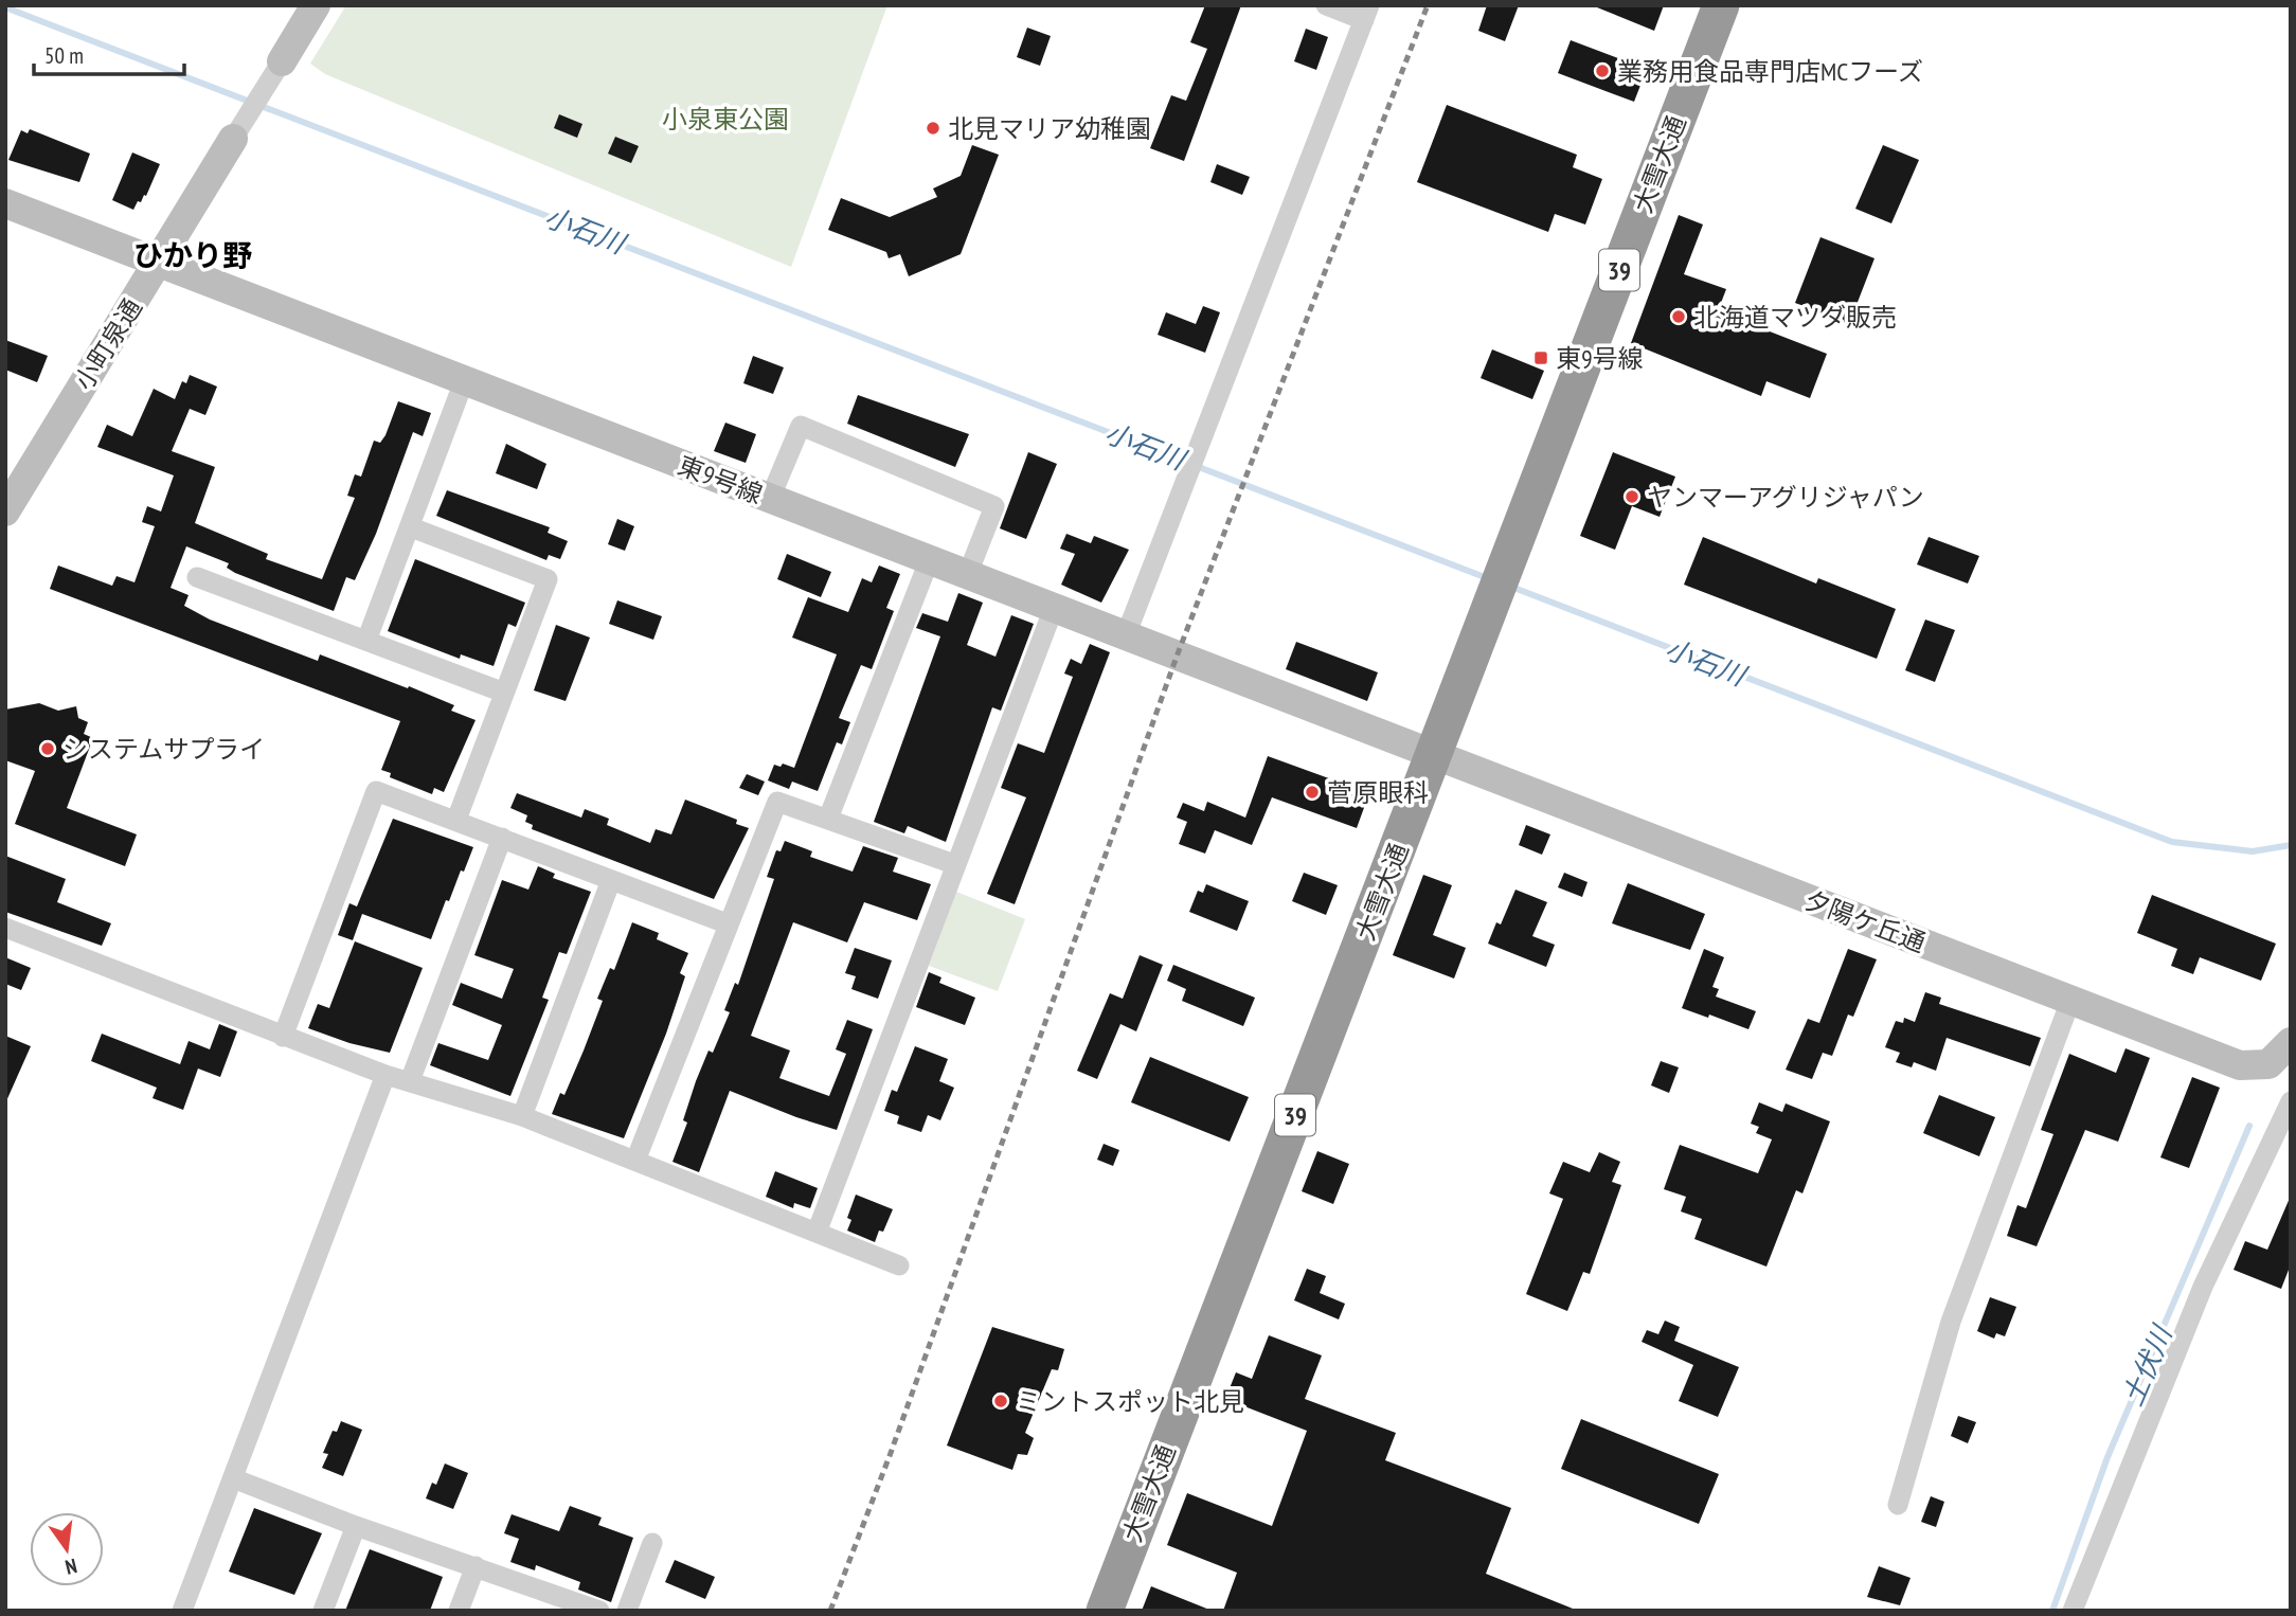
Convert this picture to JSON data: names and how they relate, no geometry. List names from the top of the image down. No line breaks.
{"streets":{"highway":["大雪大通","39"],"street":["小町泉通","東9号線","夕陽ケ丘通"]},"crossings":[["大雪大通","東9号線"],["大雪大通","夕陽ケ丘通"],["小町泉通","東9号線"],["東9号線","夕陽ケ丘通"]],"districts":["ひかり野"],"water":["小石川","土伏川"],"parks":["小泉東公園"],"places":{"other":["業務用食品専門店MCフーズ","北見マリア幼稚園","北海道マツダ販売","ヤンマーアグリジャパン","システムサプライ","菅原眼科","ミントスポット北見"],"transit":["東9号線"]},"scale_bar":"50 m","north":"bottom"}
